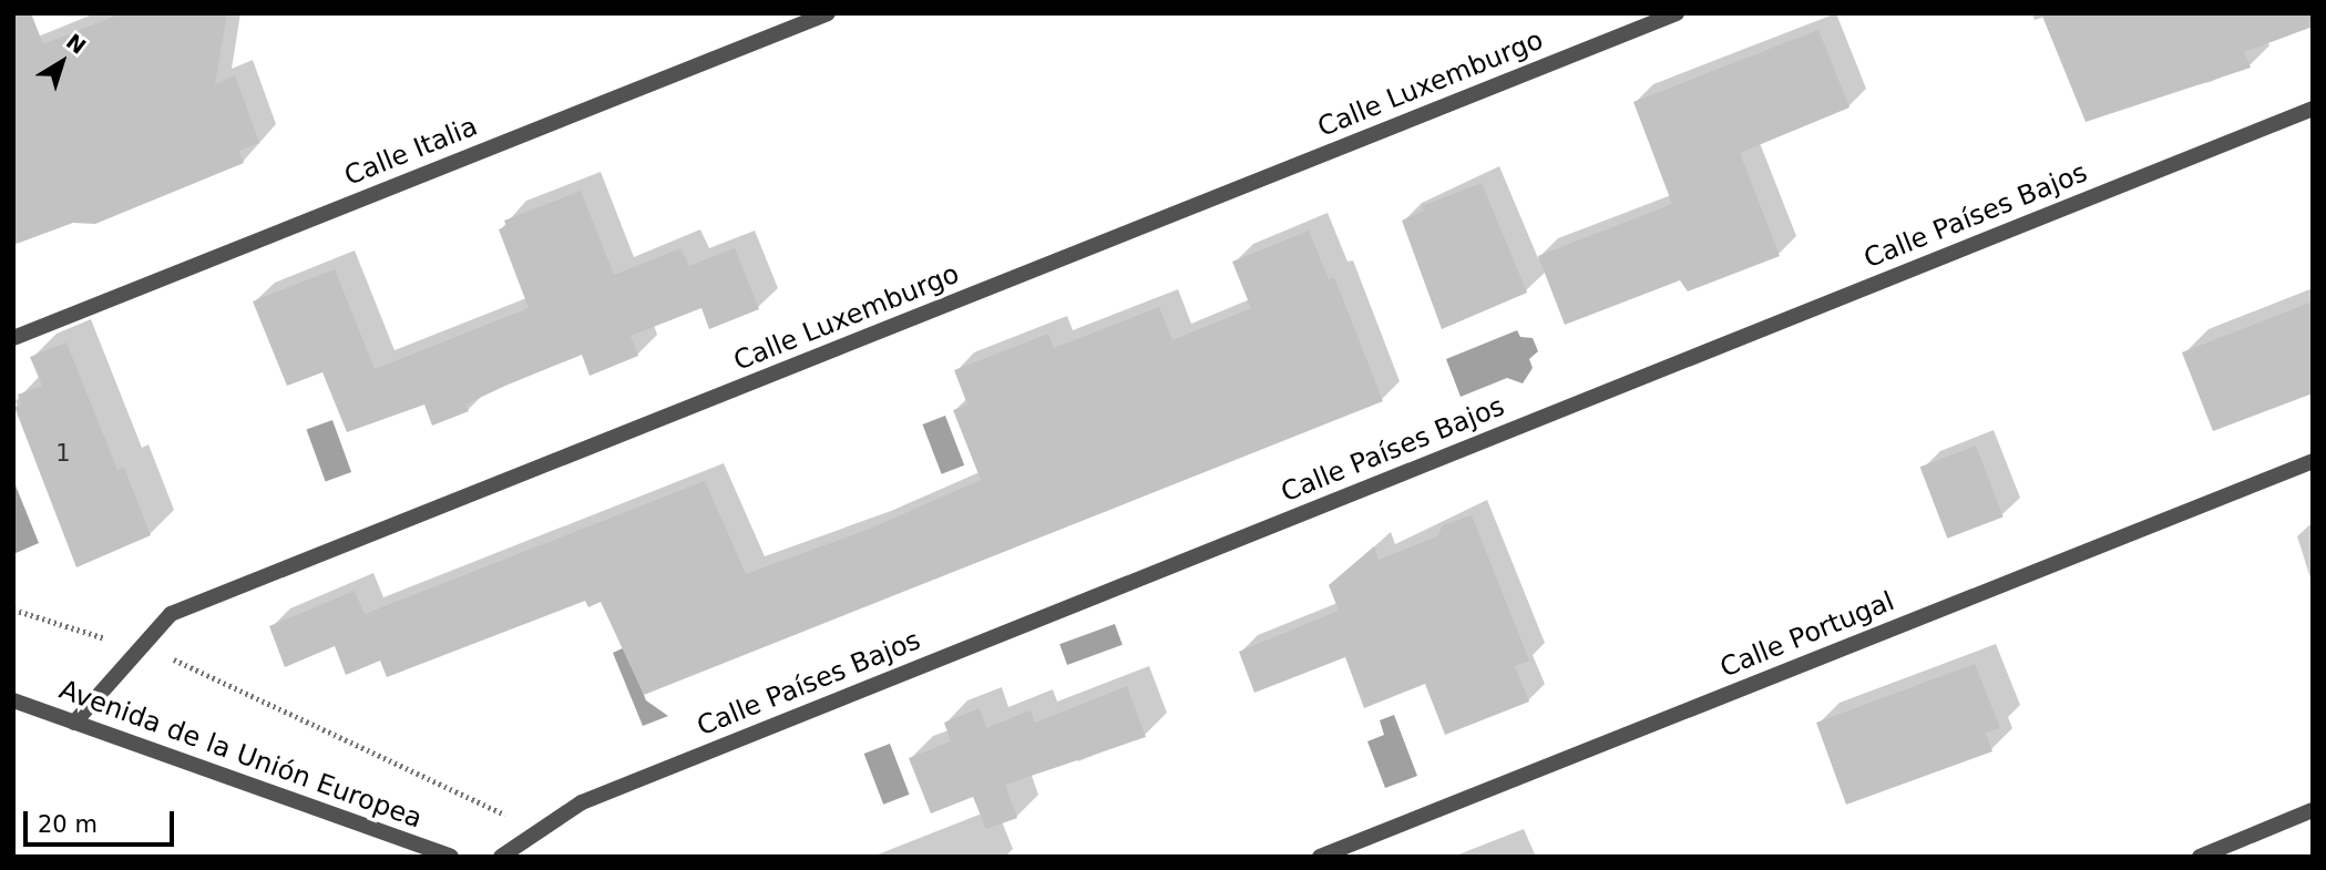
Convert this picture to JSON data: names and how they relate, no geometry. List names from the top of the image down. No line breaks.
{"streets":{"street":["Calle Luxemburgo","Calle Italia","Calle Países Bajos","Calle Portugal","Avenida de la Unión Europea"]},"crossings":[["Calle Luxemburgo","Avenida de la Unión Europea"]],"house_numbers":["1"],"scale_bar":"20 m","north":"top right"}
